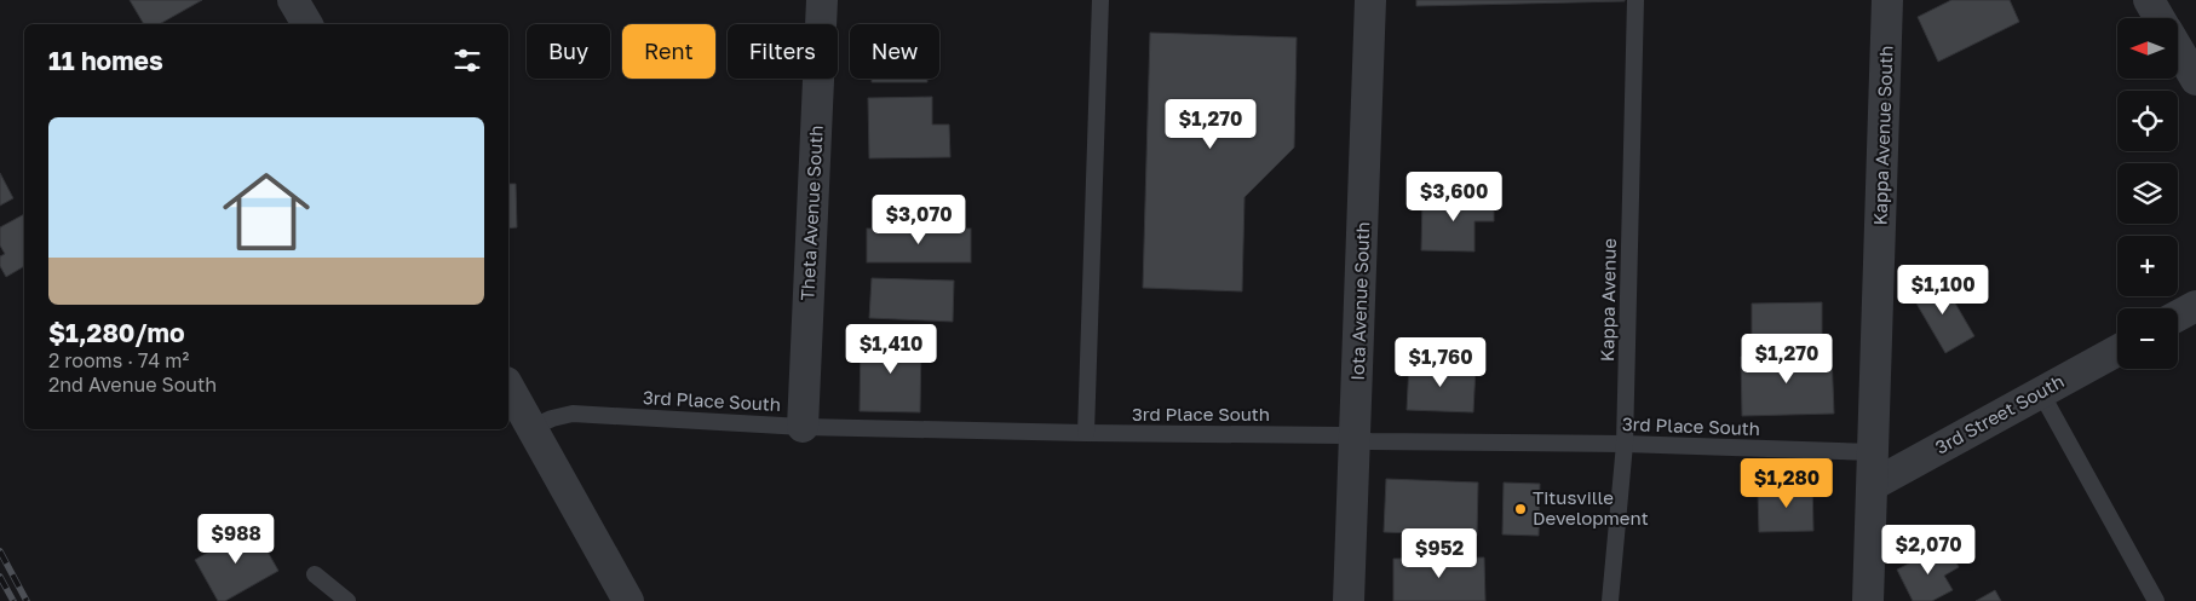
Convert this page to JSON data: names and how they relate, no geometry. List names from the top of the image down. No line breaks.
{"streets":{"street":["Kappa Avenue South","Theta Avenue South","Iota Avenue South","3rd Street South"],"lane":["Kappa Avenue","3rd Place South"]},"crossings":[["Kappa Avenue South","3rd Place South"],["Kappa Avenue South","3rd Street South"],["Theta Avenue South","3rd Place South"],["Kappa Avenue","3rd Place South"],["Iota Avenue South","3rd Place South"]],"places":["Titusville Development"],"north":"left","page":{"map_buttons":["+","−"],"chip":["Buy","Rent","Filters","New"],"heading":"11 homes","list":[{"name":"$1,280/mo","note":"2 rooms · 74 m² · 2nd Avenue South"}],"price":["$1,270","$3,600","$3,070","$1,100","$1,410","$1,270","$1,760","$1,280","$988","$2,070","$952"]}}
